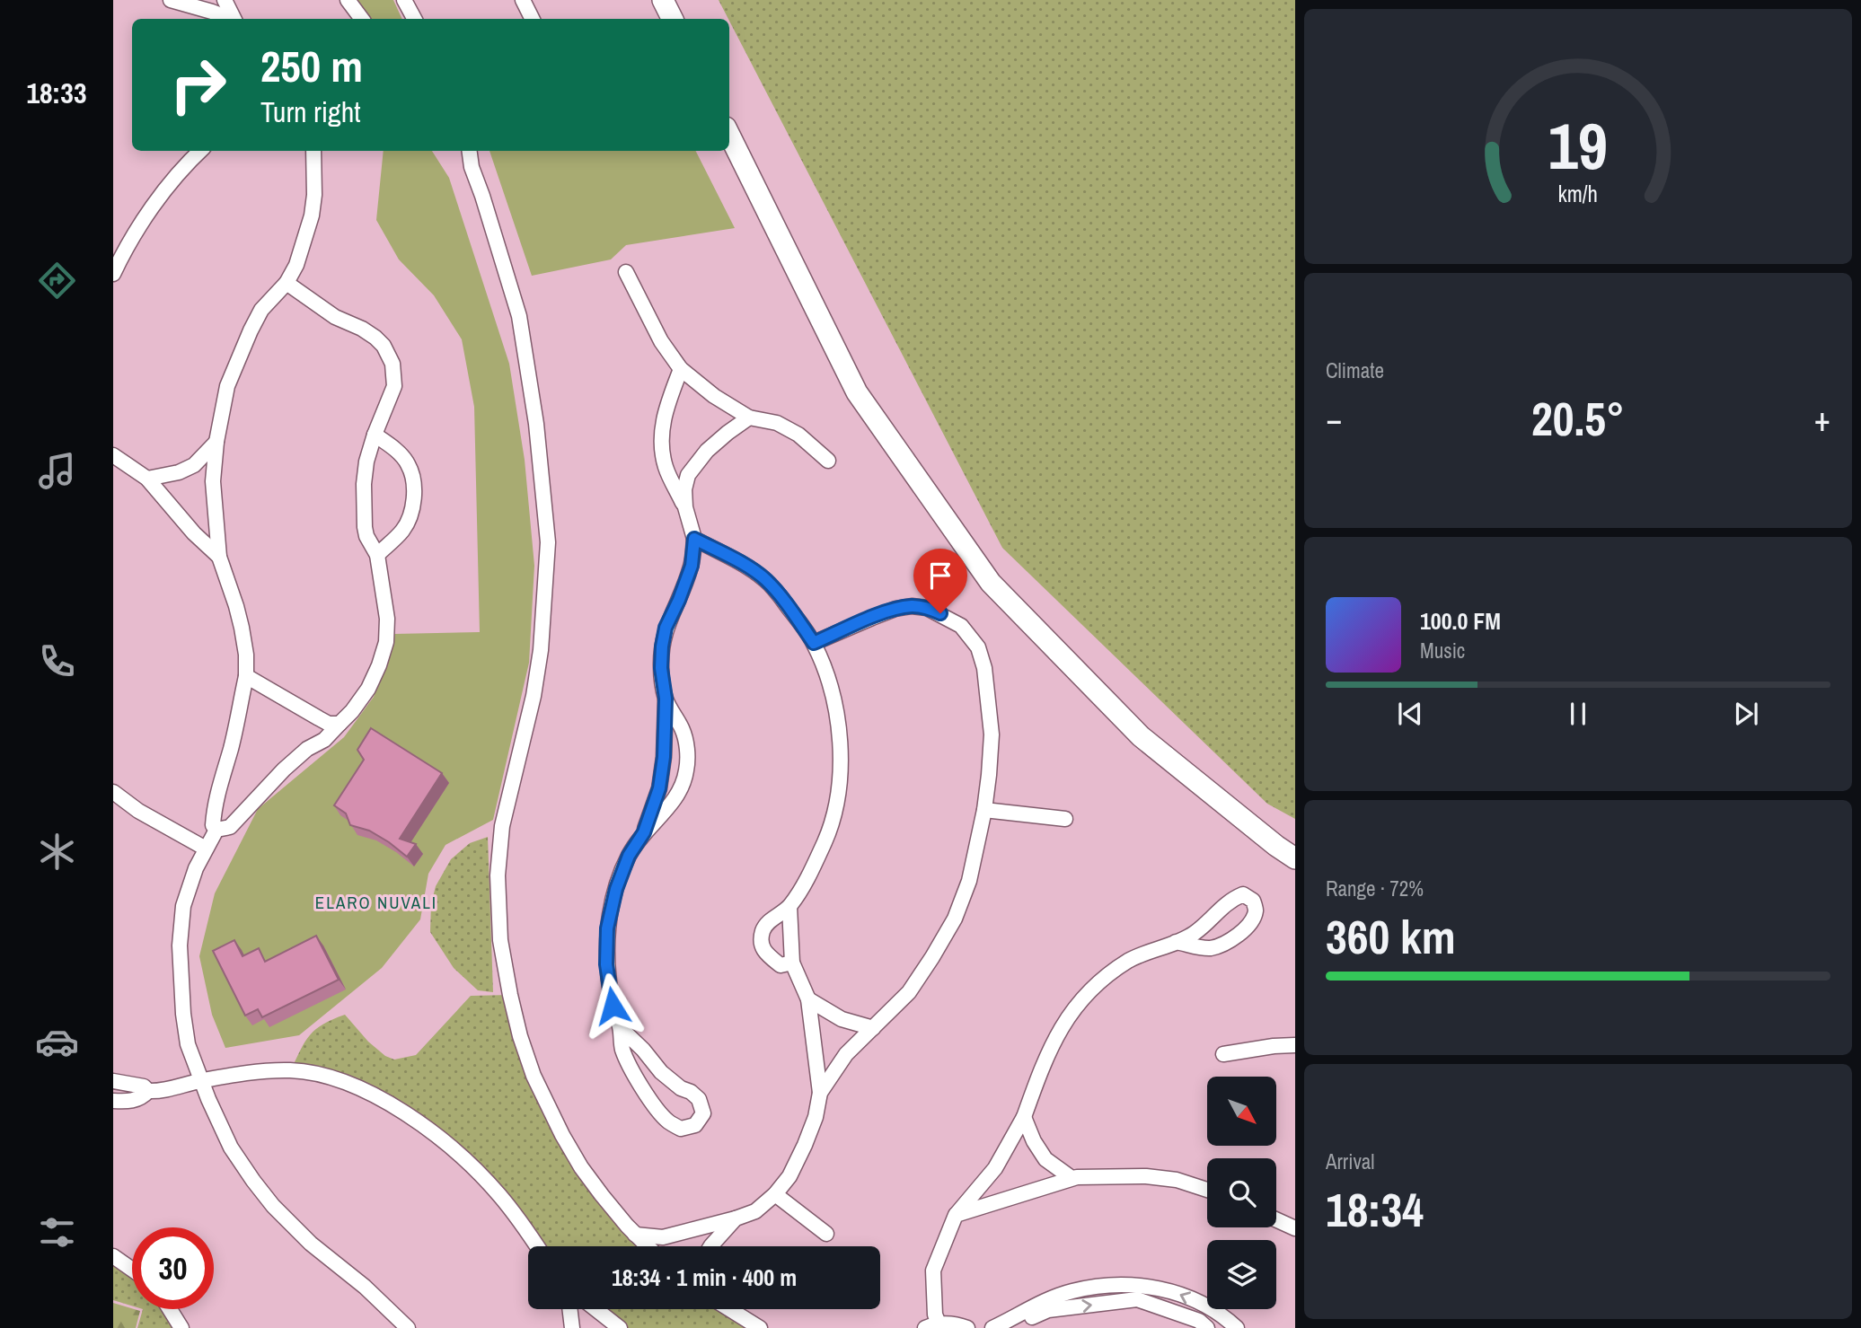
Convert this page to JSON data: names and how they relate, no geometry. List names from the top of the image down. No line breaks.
{"districts":["ELARO NUVALI"],"north":"bottom right","page":{"tabs":"18:33","turn":["250 m","Turn right"],"tile":["Climate",["Range · 72%","360 km"],["Arrival","18:34"]],"heat":["−","20.5°","+"],"song":["100.0 FM","Music"],"limit":"30","trip":"18:34 · 1 min · 400 m","gauge":["19","km/h"]}}
